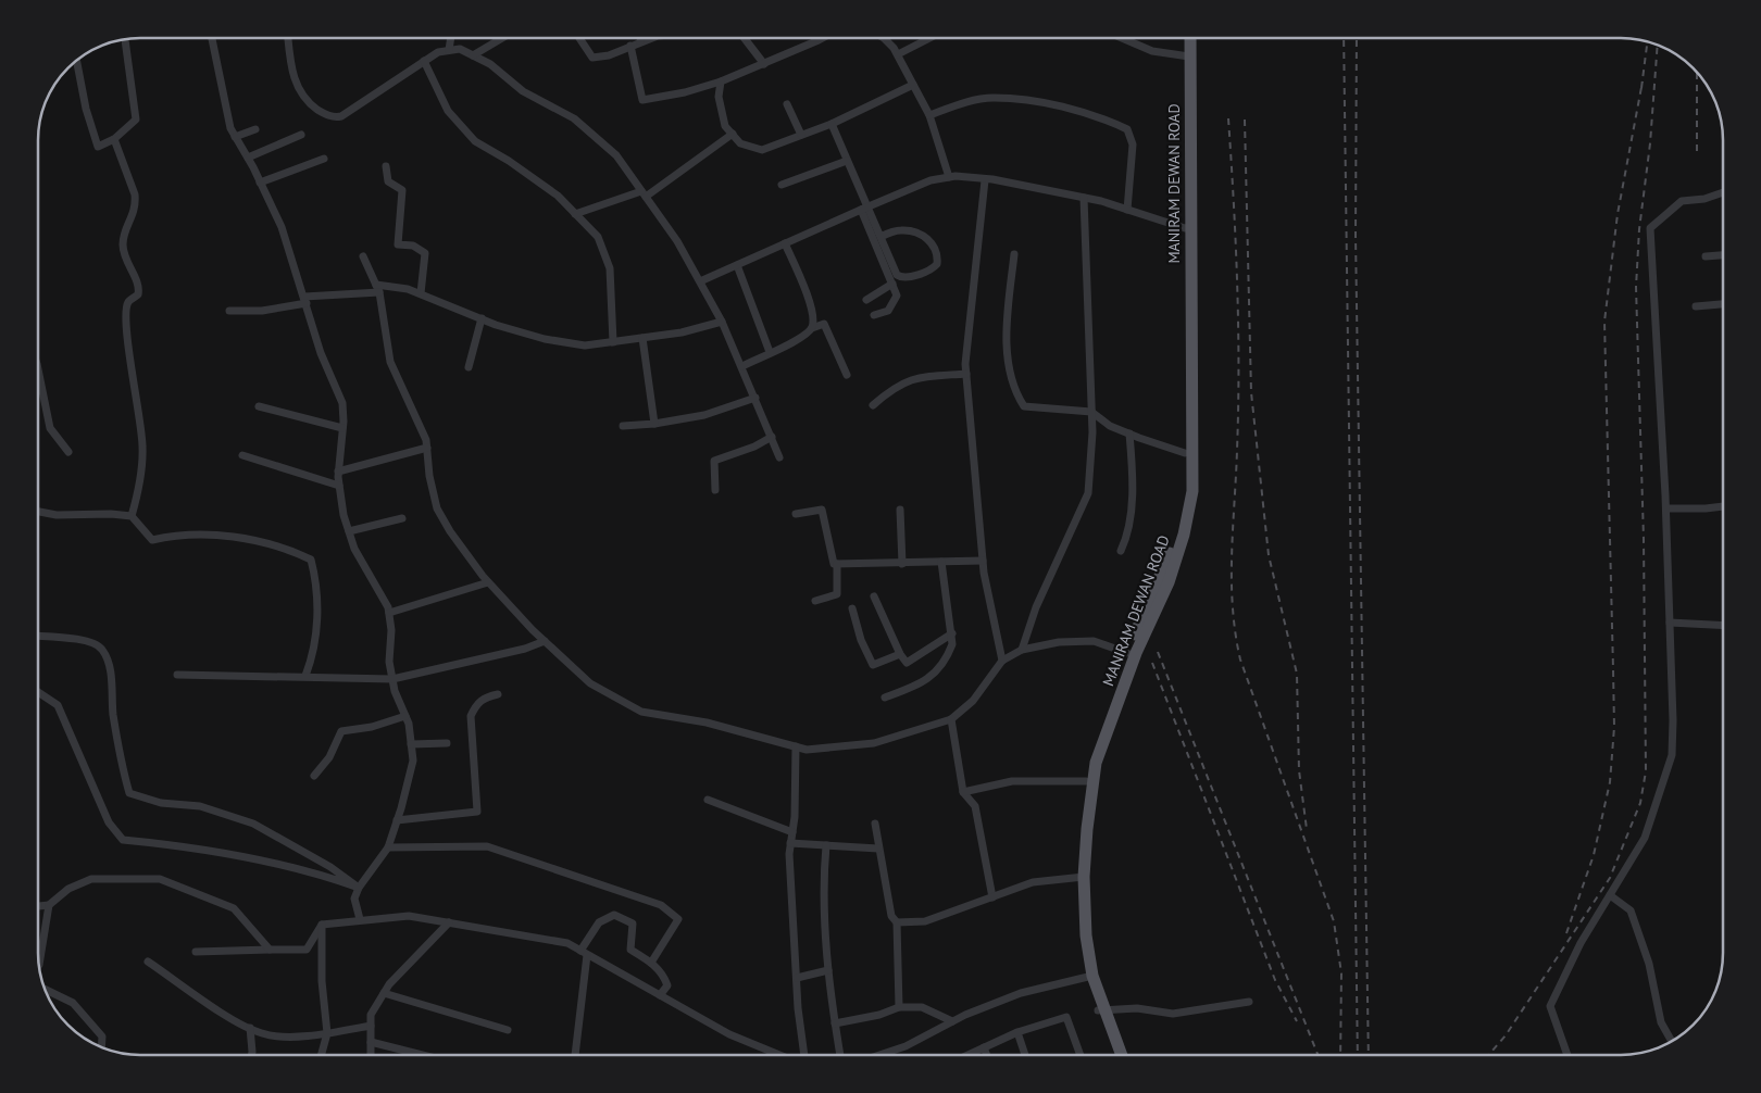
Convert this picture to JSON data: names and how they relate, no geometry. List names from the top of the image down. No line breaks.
{"streets":{"main road":["MANIRAM DEWAN ROAD"]}}
